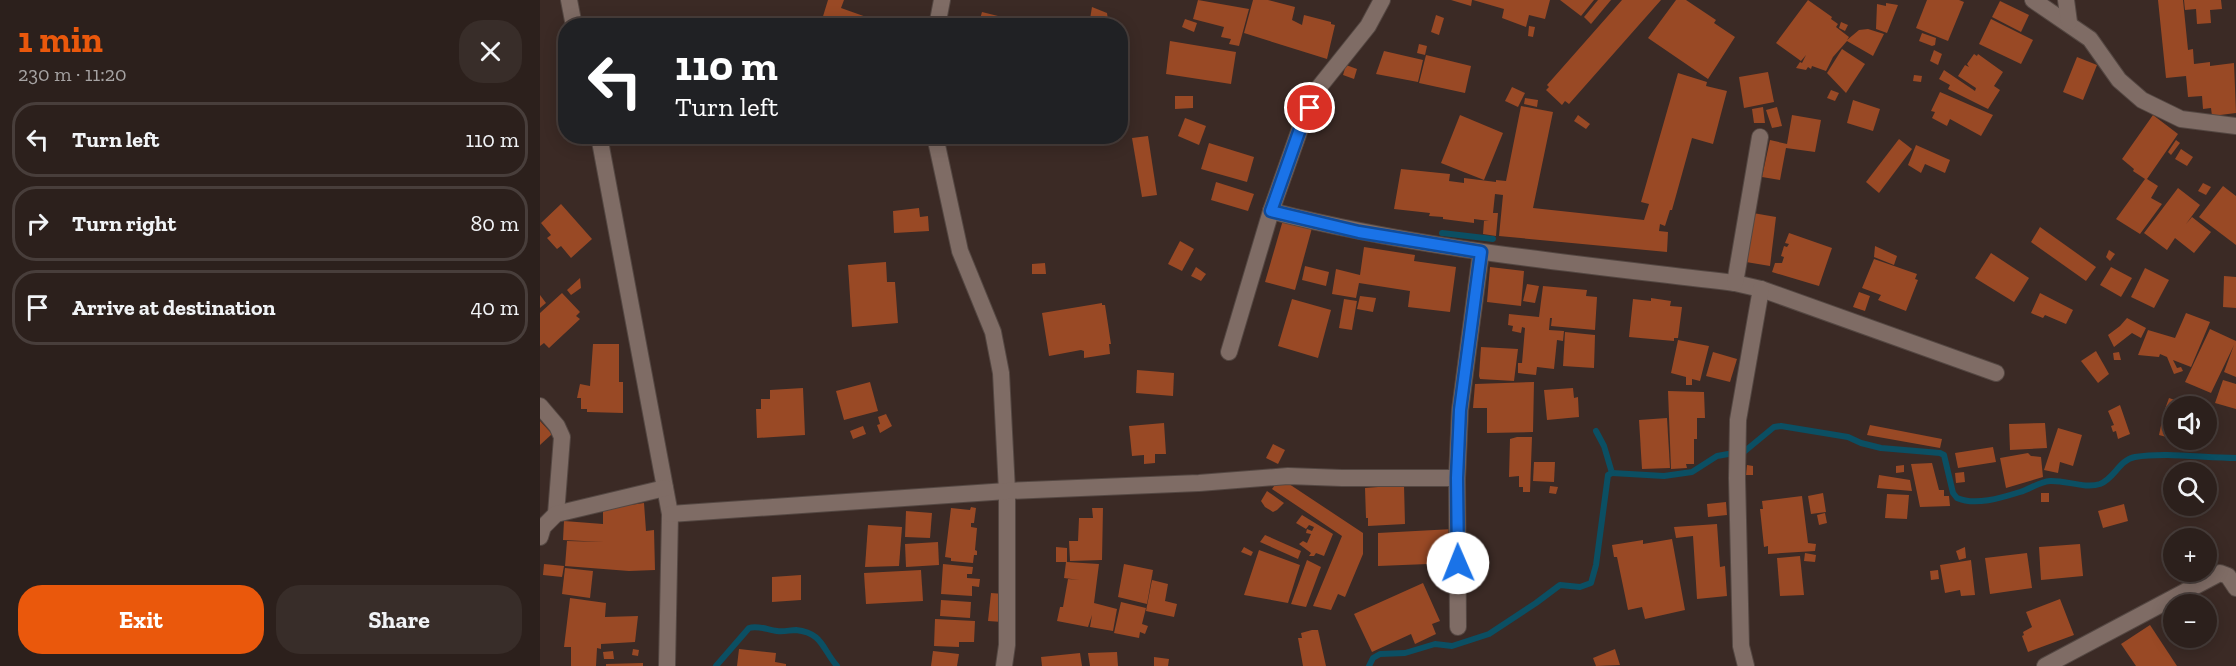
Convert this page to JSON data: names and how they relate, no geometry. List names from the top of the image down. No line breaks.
{"page":{"heading":["1 min","230 m · 11:20"],"turn":["110 m","Turn left"],"list":[{"name":"Turn left","value":"110 m"},{"name":"Turn right","value":"80 m"},{"name":"Arrive at destination","value":"40 m"}],"map_buttons":["+","−"],"buttons":["Exit","Share"]}}
